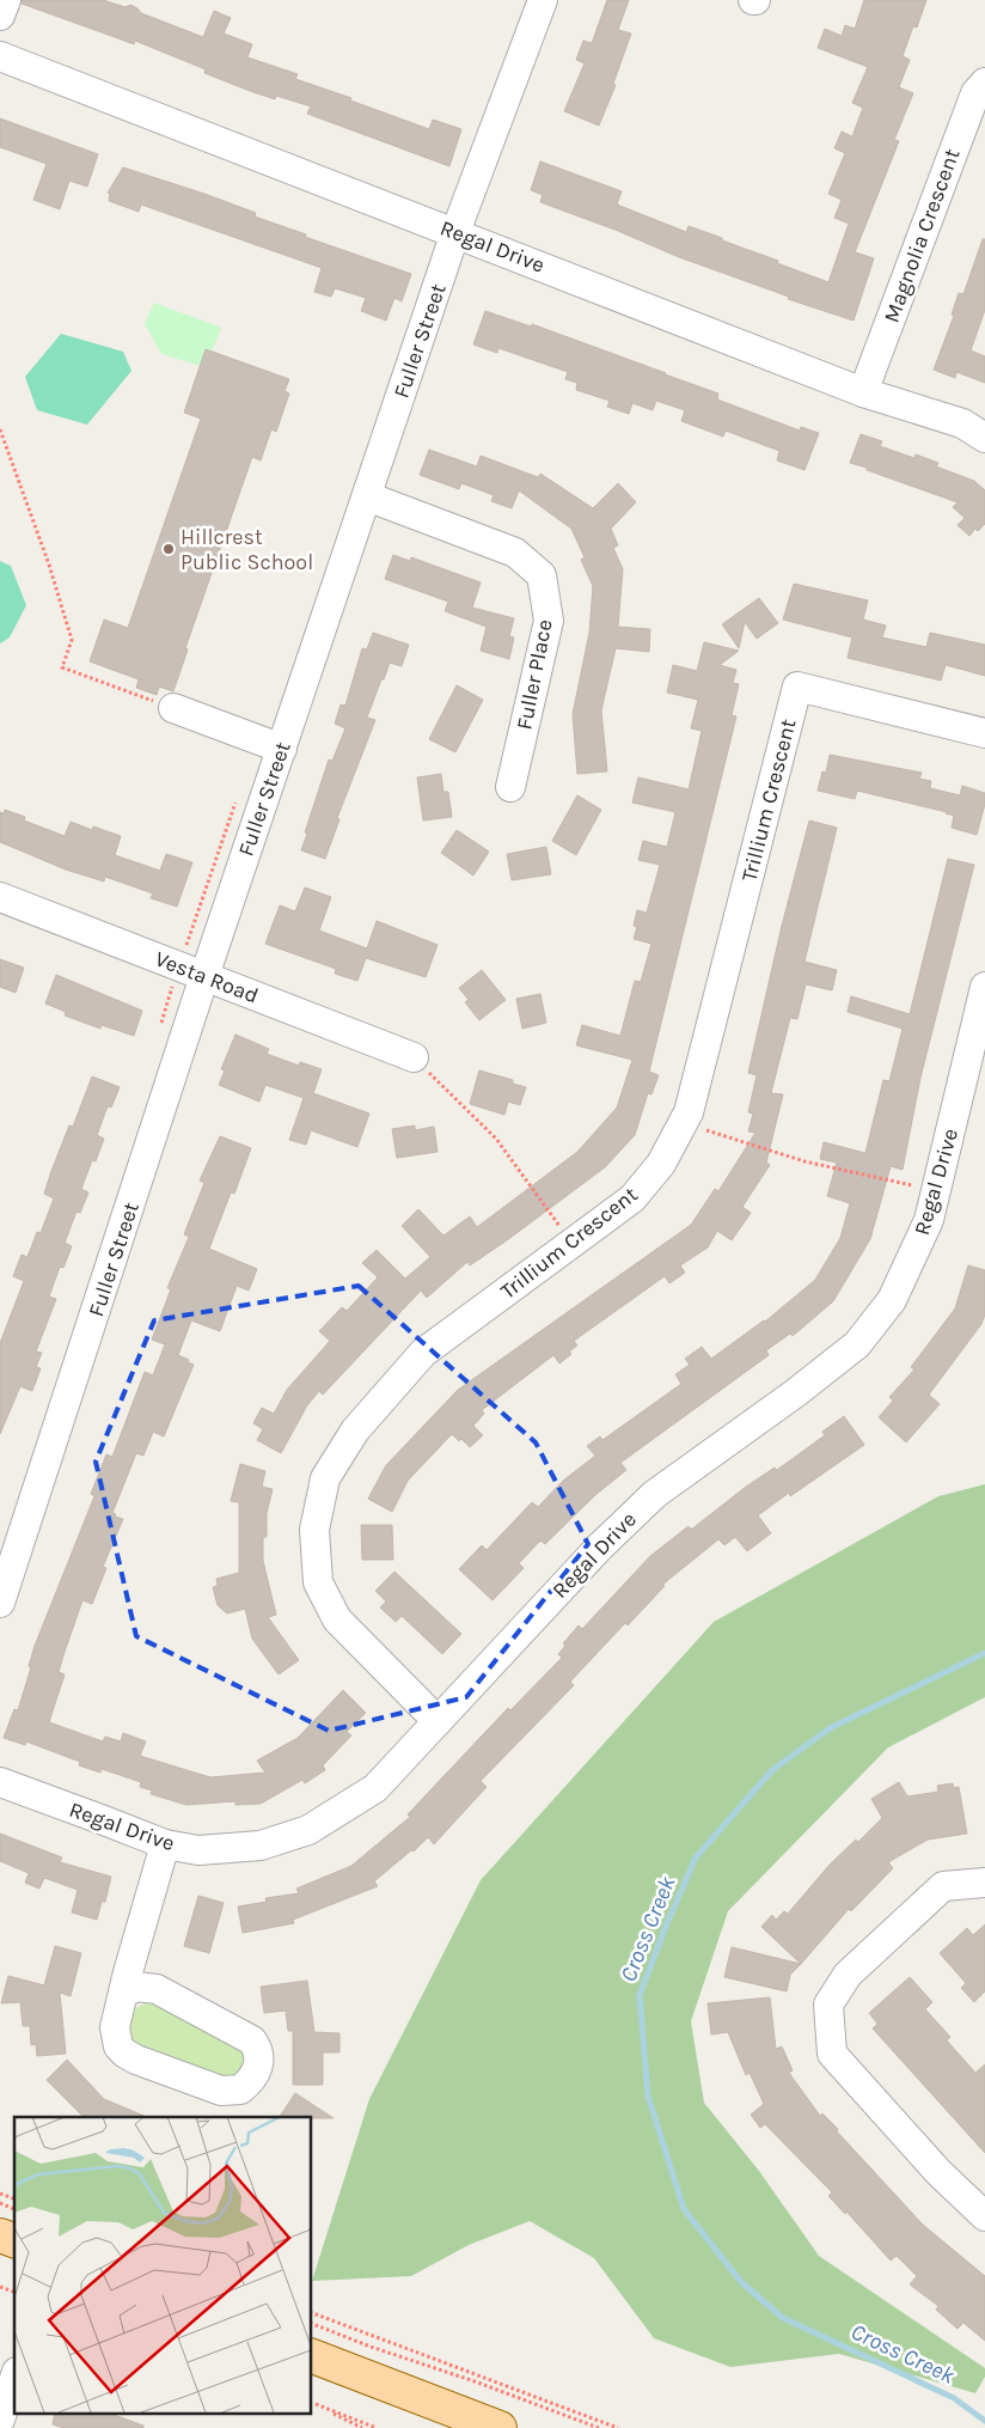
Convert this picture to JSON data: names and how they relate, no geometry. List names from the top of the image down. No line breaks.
{"streets":{"street":["Magnolia Crescent","Regal Drive","Fuller Street","Fuller Place","Trillium Crescent","Vesta Road"]},"crossings":[["Magnolia Crescent","Regal Drive"],["Regal Drive","Fuller Street"],["Regal Drive","Trillium Crescent"],["Fuller Street","Fuller Place"],["Fuller Street","Vesta Road"]],"water":["Cross Creek"],"places":["Hillcrest Public School"]}
